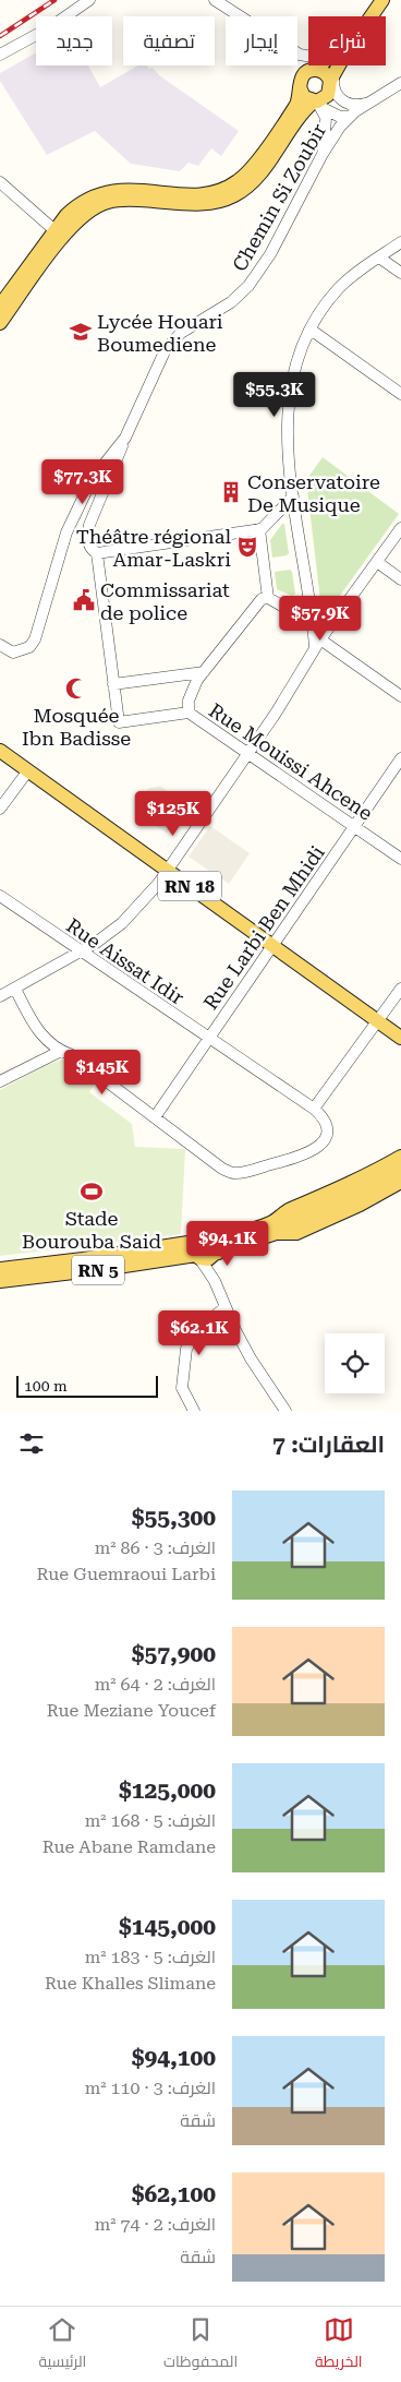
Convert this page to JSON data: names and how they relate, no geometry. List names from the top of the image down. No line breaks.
{"streets":{"main road":["RN 18","RN 5"],"street":["Chemin Si Zoubir","Rue Mouissi Ahcene","Rue Larbi Ben Mhidi","Rue Aissat Idir"]},"crossings":[["Rue Mouissi Ahcene","Rue Larbi Ben Mhidi"],["RN 18","Rue Larbi Ben Mhidi"],["Rue Larbi Ben Mhidi","Rue Aissat Idir"]],"places":{"school or university":["Lycée Houari Boumediene"],"building":["Conservatoire De Musique"],"theatre":["Théâtre régional Amar-Laskri"],"public building":["Commissariat de police"],"mosque":["Mosquée Ibn Badisse"],"sports":["Stade Bourouba Said"]},"scale_bar":"100 m","page":{"chip":["شراء","إيجار","تصفية","جديد"],"price":["$55.3K","$77.3K","$57.9K","$125K","$145K","$94.1K","$62.1K"],"scale":"100 m","heading":"العقارات: 7","list":[{"name":"$55,300","note":"الغرف: 3 · 86 m² · Rue Guemraoui Larbi"},{"name":"$57,900","note":"الغرف: 2 · 64 m² · Rue Meziane Youcef"},{"name":"$125,000","note":"الغرف: 5 · 168 m² · Rue Abane Ramdane"},{"name":"$145,000","note":"الغرف: 5 · 183 m² · Rue Khalles Slimane"},{"name":"$94,100","note":"الغرف: 3 · 110 m² · شقة"},{"name":"$62,100","note":"الغرف: 2 · 74 m² · شقة"}],"tabs":["الخريطة","المحفوظات","الرئيسية"]}}
